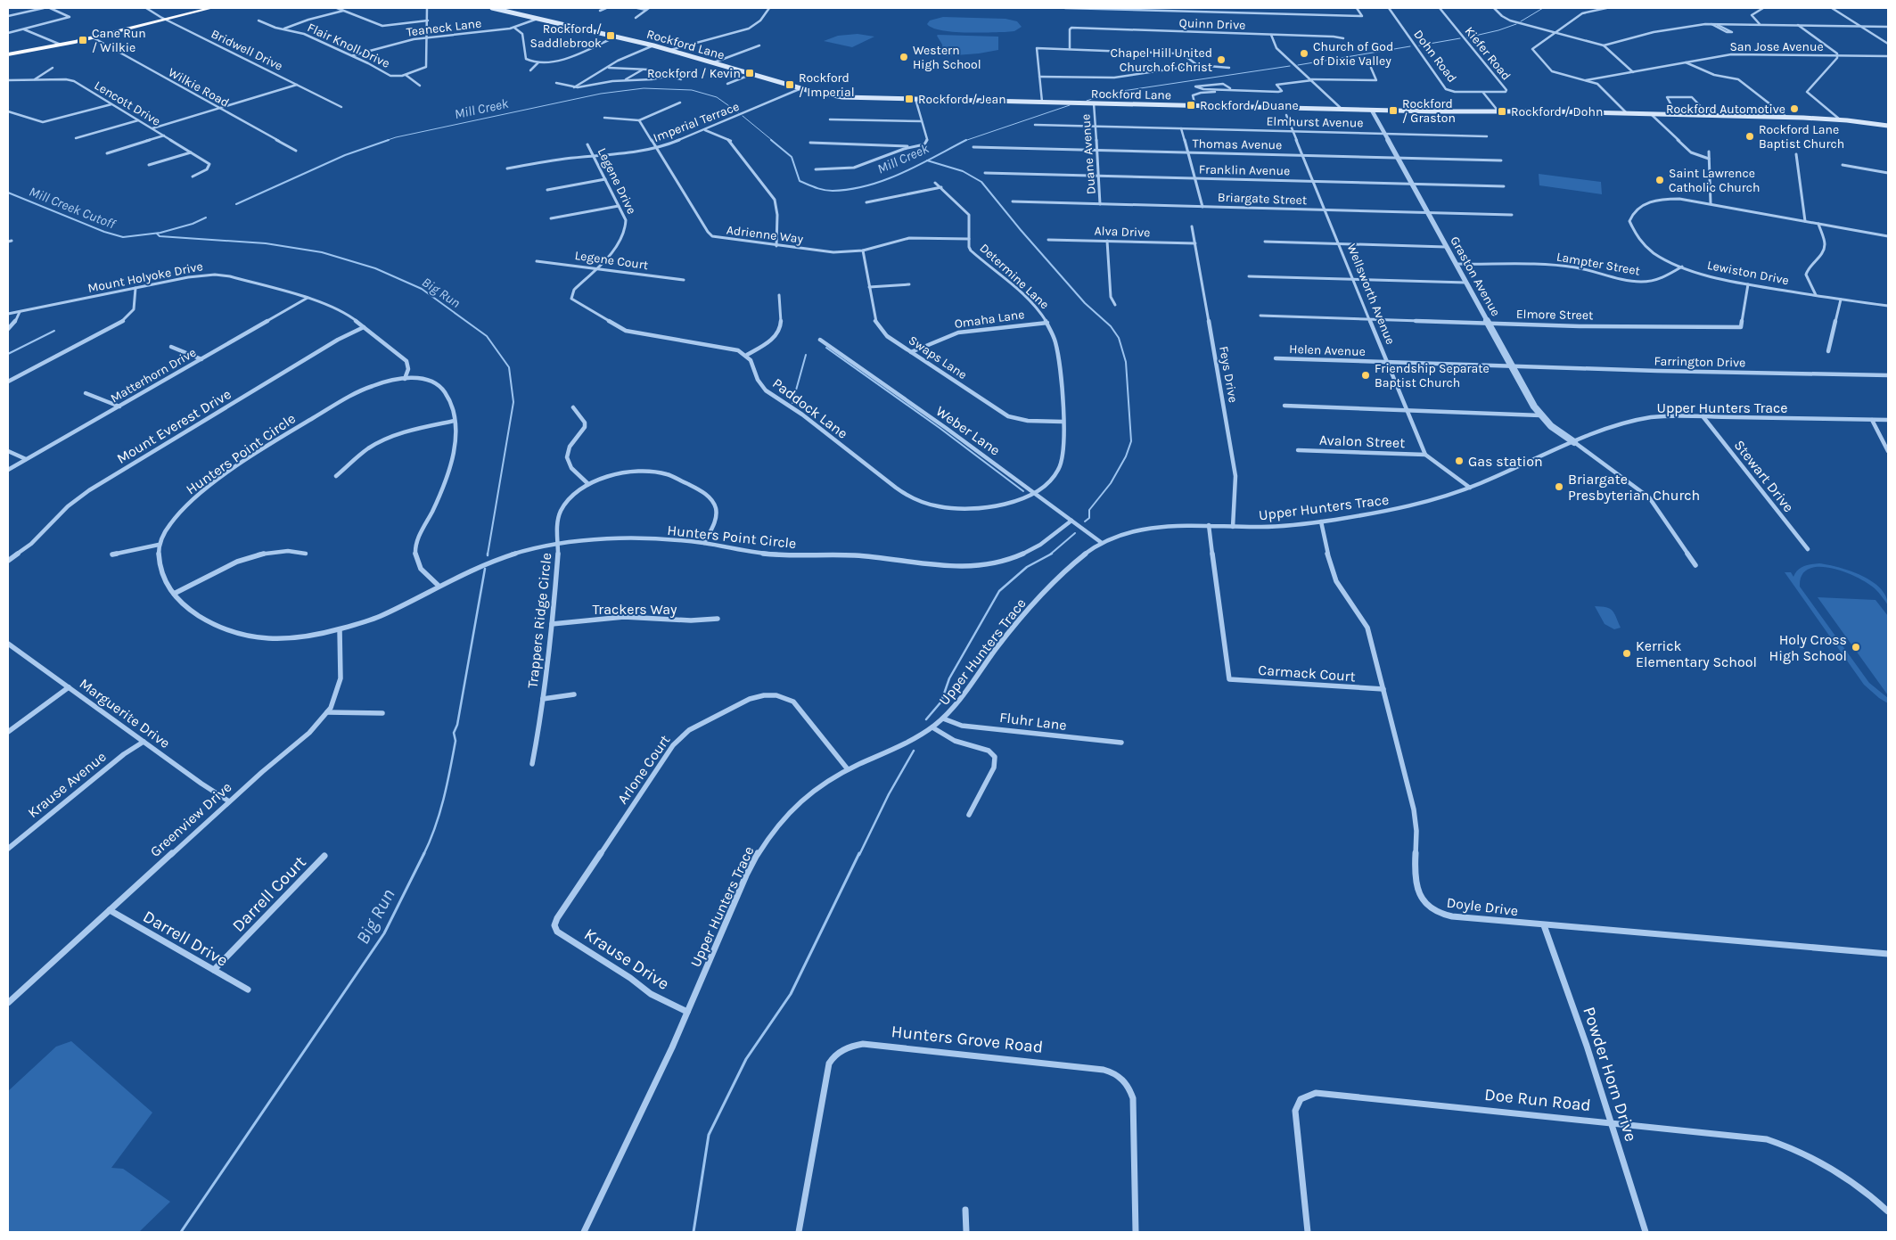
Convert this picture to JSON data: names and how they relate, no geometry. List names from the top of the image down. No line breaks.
{"streets":{"main road":["Rockford Lane"],"street":["Quinn Drive","Teaneck Lane","Flair Knoll Drive","San Jose Avenue","Bridwell Drive","Kiefer Road","Dohn Road","Wilkie Road","Lencott Drive","Imperial Terrace","Elmhurst Avenue","Thomas Avenue","Duane Avenue","Franklin Avenue","Legene Drive","Briargate Street","Alva Drive","Adrienne Way","Legene Court","Lampter Street","Lewiston Drive","Determine Lane","Graston Avenue","Mount Holyoke Drive","Wellsworth Avenue","Elmore Street","Omaha Lane","Helen Avenue","Swaps Lane","Farrington Drive","Feys Drive","Matterhorn Drive","Upper Hunters Trace","Paddock Lane","Mount Everest Drive","Weber Lane","Avalon Street","Hunters Point Circle","Stewart Drive","Trackers Way","Trappers Ridge Circle","Carmack Court","Marguerite Drive","Fluhr Lane","Arlone Court","Krause Avenue","Greenview Drive","Darrell Court","Doyle Drive","Darrell Drive","Krause Drive","Hunters Grove Road","Powder Horn Drive","Doe Run Road"]},"crossings":[["Teaneck Lane","Rockford Lane"],["Teaneck Lane","Flair Knoll Drive"],["Rockford Lane","Imperial Terrace"],["Rockford Lane","Duane Avenue"],["Rockford Lane","Graston Avenue"],["Kiefer Road","Dohn Road"],["Imperial Terrace","Legene Drive"],["Imperial Terrace","Adrienne Way"],["Elmhurst Avenue","Duane Avenue"],["Elmhurst Avenue","Graston Avenue"],["Elmhurst Avenue","Wellsworth Avenue"],["Thomas Avenue","Duane Avenue"],["Thomas Avenue","Graston Avenue"],["Thomas Avenue","Wellsworth Avenue"],["Duane Avenue","Franklin Avenue"],["Duane Avenue","Briargate Street"],["Franklin Avenue","Graston Avenue"],["Franklin Avenue","Wellsworth Avenue"],["Legene Drive","Legene Court"],["Briargate Street","Graston Avenue"],["Briargate Street","Wellsworth Avenue"],["Alva Drive","Feys Drive"],["Adrienne Way","Determine Lane"],["Adrienne Way","Swaps Lane"],["Lampter Street","Lewiston Drive"],["Lampter Street","Graston Avenue"],["Lewiston Drive","Elmore Street"],["Determine Lane","Omaha Lane"],["Determine Lane","Swaps Lane"],["Determine Lane","Paddock Lane"],["Determine Lane","Weber Lane"],["Graston Avenue","Elmore Street"],["Graston Avenue","Helen Avenue"],["Graston Avenue","Farrington Drive"],["Graston Avenue","Upper Hunters Trace"],["Mount Holyoke Drive","Matterhorn Drive"],["Mount Holyoke Drive","Mount Everest Drive"],["Mount Holyoke Drive","Hunters Point Circle"],["Wellsworth Avenue","Elmore Street"],["Wellsworth Avenue","Helen Avenue"],["Wellsworth Avenue","Avalon Street"],["Omaha Lane","Swaps Lane"],["Helen Avenue","Farrington Drive"],["Feys Drive","Upper Hunters Trace"],["Upper Hunters Trace","Weber Lane"],["Upper Hunters Trace","Stewart Drive"],["Upper Hunters Trace","Carmack Court"],["Upper Hunters Trace","Fluhr Lane"],["Upper Hunters Trace","Arlone Court"],["Upper Hunters Trace","Doyle Drive"],["Upper Hunters Trace","Krause Drive"],["Paddock Lane","Weber Lane"],["Weber Lane","Hunters Point Circle"],["Hunters Point Circle","Trappers Ridge Circle"],["Hunters Point Circle","Greenview Drive"],["Trackers Way","Trappers Ridge Circle"],["Carmack Court","Doyle Drive"],["Marguerite Drive","Krause Avenue"],["Marguerite Drive","Greenview Drive"],["Arlone Court","Krause Drive"],["Greenview Drive","Darrell Drive"],["Darrell Court","Darrell Drive"],["Doyle Drive","Powder Horn Drive"],["Powder Horn Drive","Doe Run Road"]],"water":["Mill Creek","Mill Creek Cutoff","Big Run"],"places":{"transit":["Rockford / Saddlebrook","Cane Run / Wilkie","Rockford / Kevin","Rockford / Imperial","Rockford / Jean","Rockford / Duane","Rockford / Graston","Rockford / Dohn"],"other":["Church of God of Dixie Valley","Western High School","Chapel Hill United Church of Christ","Rockford Automotive","Rockford Lane Baptist Church","Saint Lawrence Catholic Church","Friendship Separate Baptist Church","Gas station","Briargate Presbyterian Church","Holy Cross High School","Kerrick Elementary School"]}}
